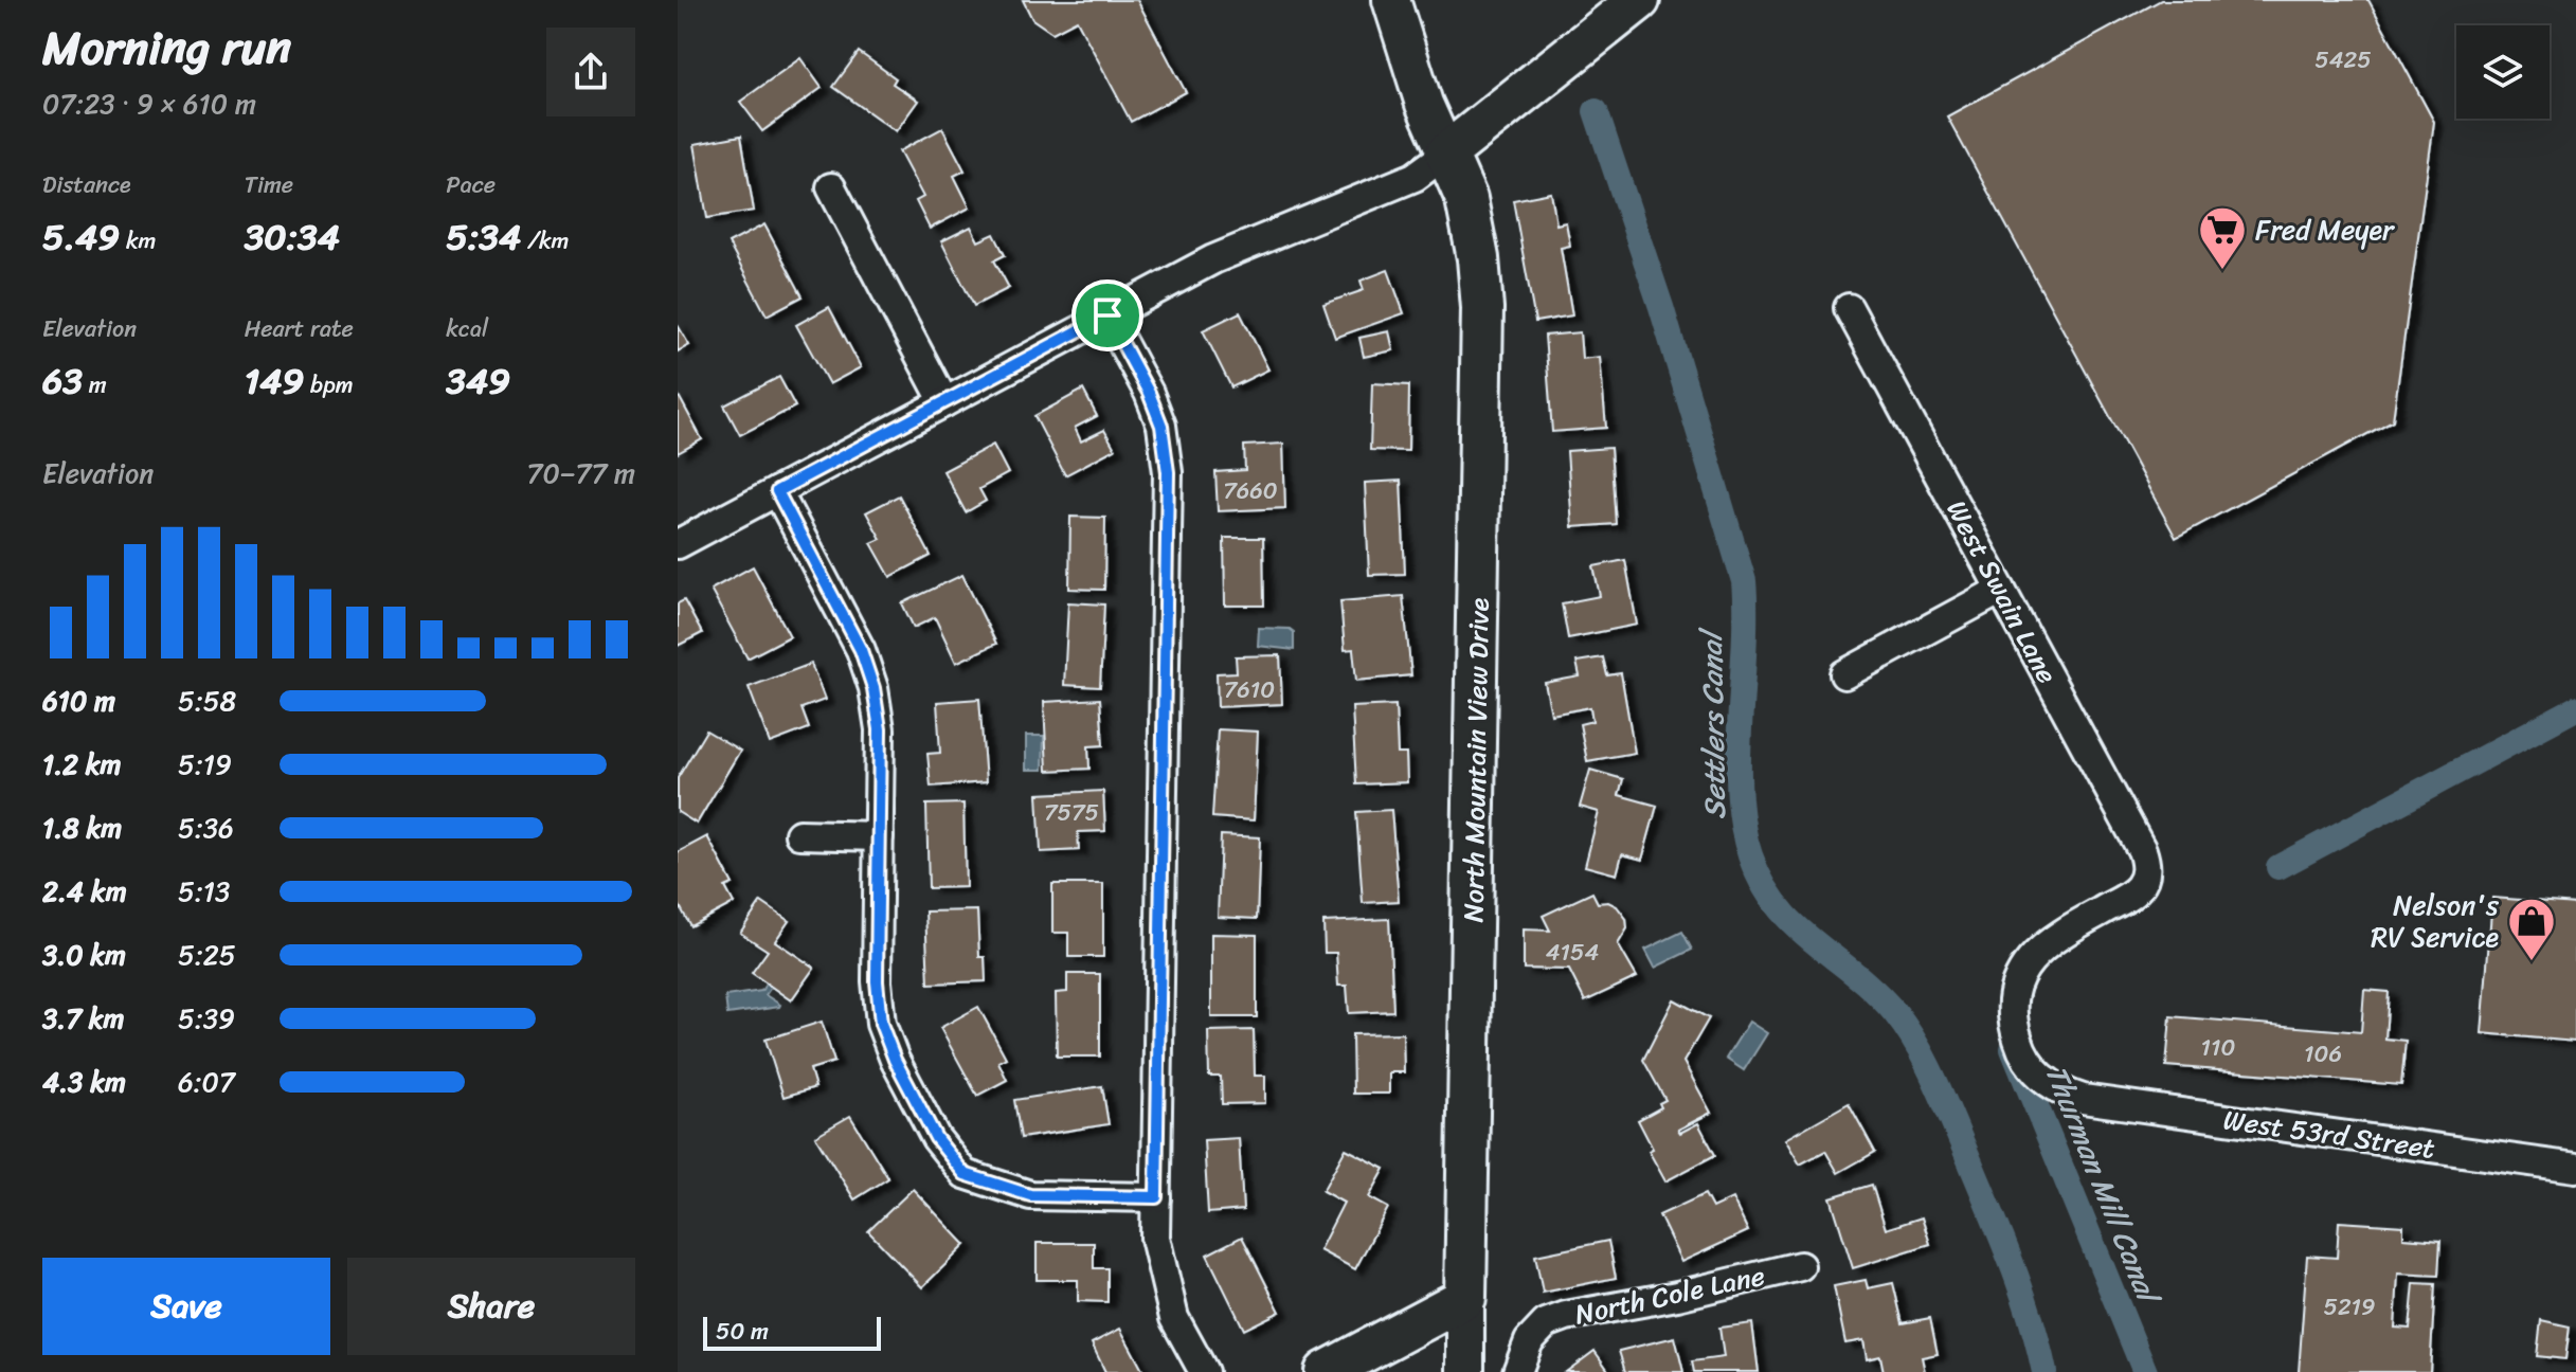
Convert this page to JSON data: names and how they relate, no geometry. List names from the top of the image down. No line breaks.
{"streets":{"main road":["North Mountain View Drive"],"street":["West Swain Lane","West 53rd Street","North Cole Lane"]},"crossings":[["West Swain Lane","West 53rd Street"]],"water":["Settlers Canal","Thurman Mill Canal"],"places":{"supermarket":["Fred Meyer"],"shop":["Nelson's RV Service"]},"house_numbers":["5425","7660","7610","7575","4154","110","106","5219"],"scale_bar":"50 m","page":{"heading":["Morning run","07:23 · 9 × 610 m"],"stats":[["Distance","5.49 km"],["Time","30:34"],["Pace","5:34 /km"],["Elevation","63 m"],["Heart rate","149 bpm"],["kcal","349"]],"chart":["Elevation","70–77 m"],"list":[{"name":"610 m","note":"5:58"},{"name":"1.2 km","note":"5:19"},{"name":"1.8 km","note":"5:36"},{"name":"2.4 km","note":"5:13"},{"name":"3.0 km","note":"5:25"},{"name":"3.7 km","note":"5:39"},{"name":"4.3 km","note":"6:07"}],"buttons":["Save","Share"],"scale":"50 m"}}
